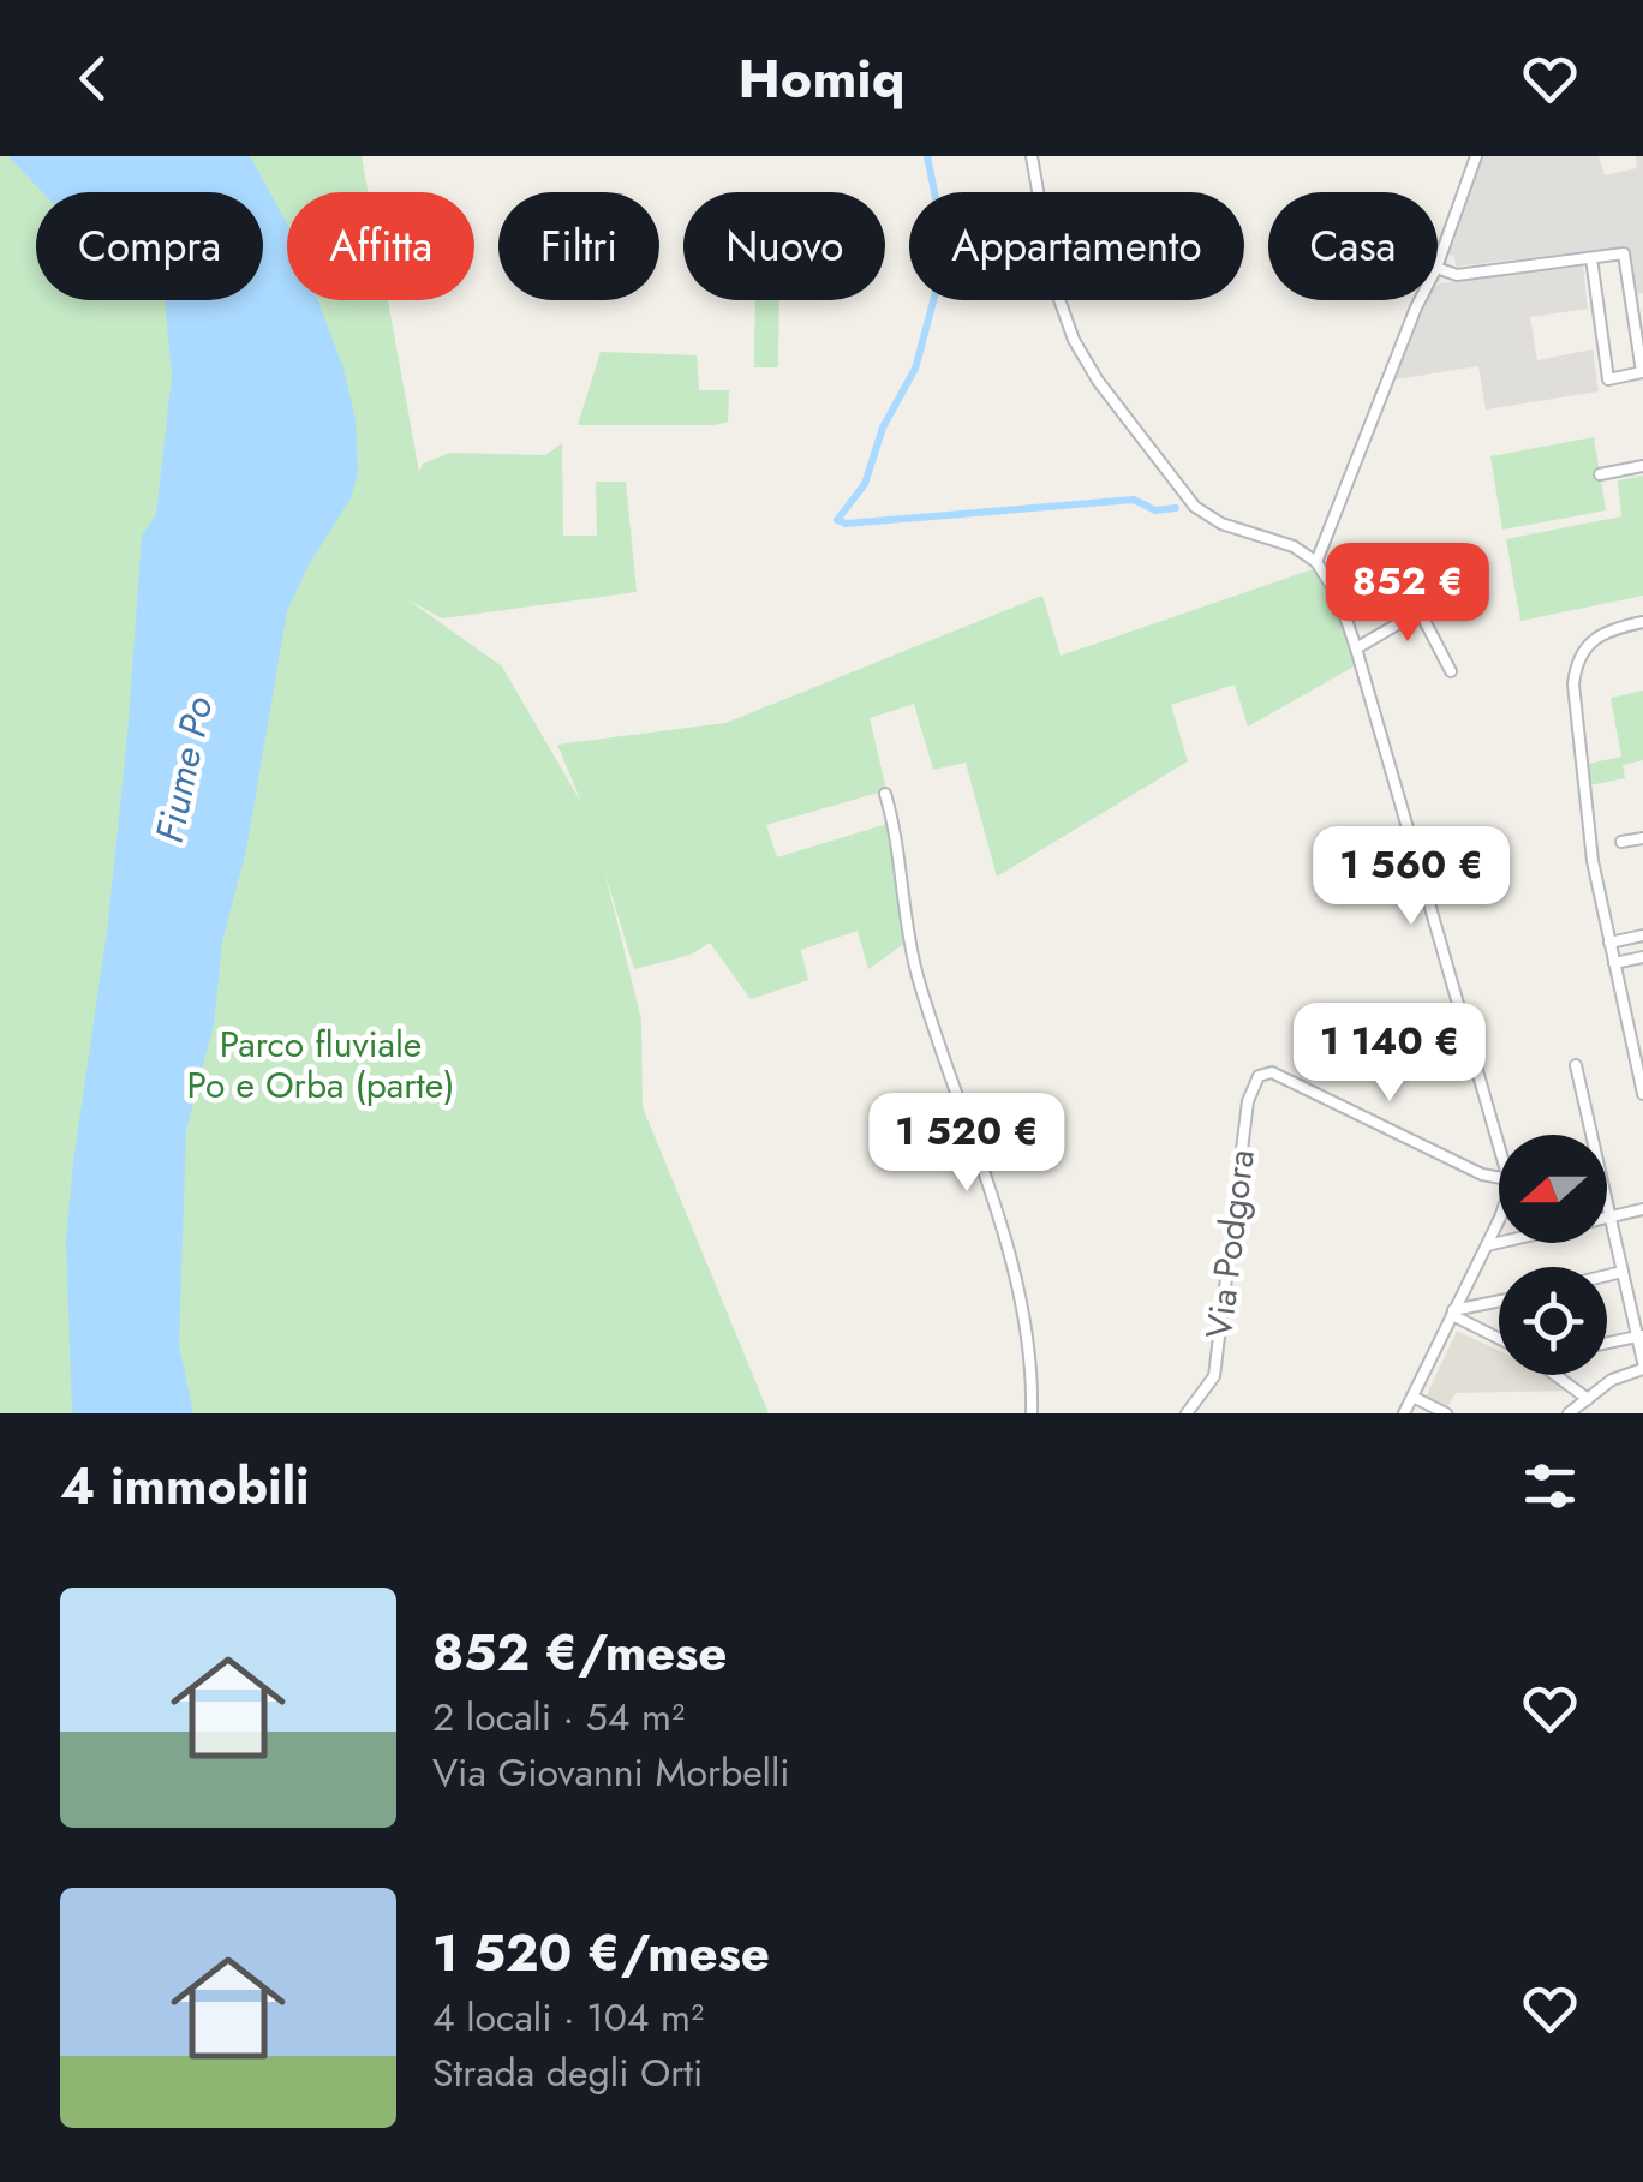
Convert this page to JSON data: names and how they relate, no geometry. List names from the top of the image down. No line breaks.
{"streets":{"street":["Via Podgora"]},"water":["Fiume Po"],"parks":["Parco fluviale Po e Orba (parte)"],"north":"left","page":{"header":"Homiq","chip":["Compra","Affitta","Filtri","Nuovo","Appartamento","Casa"],"price":["852 €","1 560 €","1 140 €","1 520 €"],"heading":"4 immobili","list":[{"name":"852 €/mese","note":"2 locali · 54 m² · Via Giovanni Morbelli"},{"name":"1 520 €/mese","note":"4 locali · 104 m² · Strada degli Orti"}]}}
